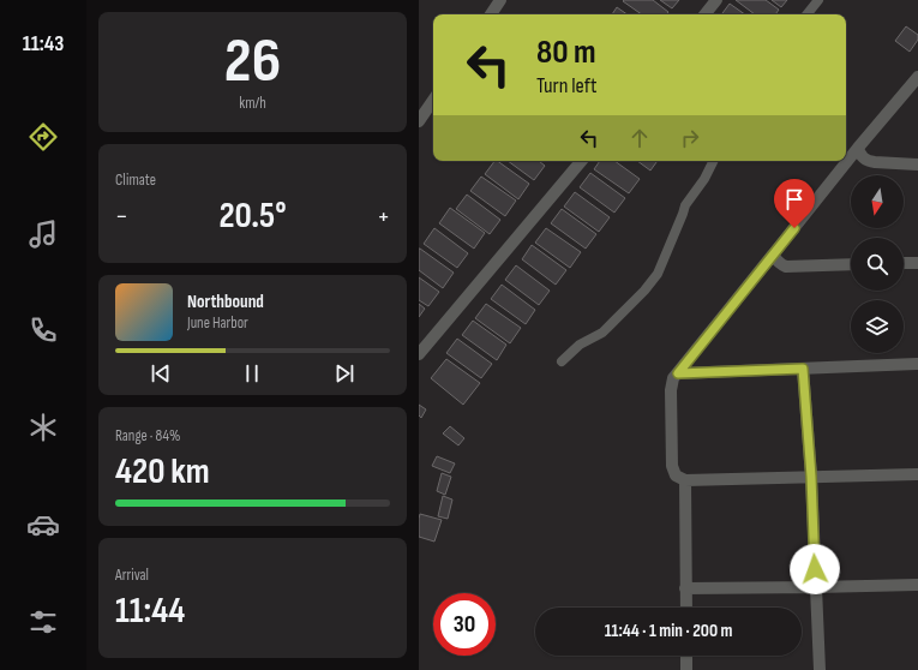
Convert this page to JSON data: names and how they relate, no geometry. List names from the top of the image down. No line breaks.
{"north":"bottom","page":{"tabs":"11:43","tile":[["26","km/h"],"Climate",["Range · 84%","420 km"],["Arrival","11:44"]],"turn":["80 m","Turn left"],"heat":["−","20.5°","+"],"song":["Northbound","June Harbor"],"limit":"30","trip":"11:44 · 1 min · 200 m"}}
